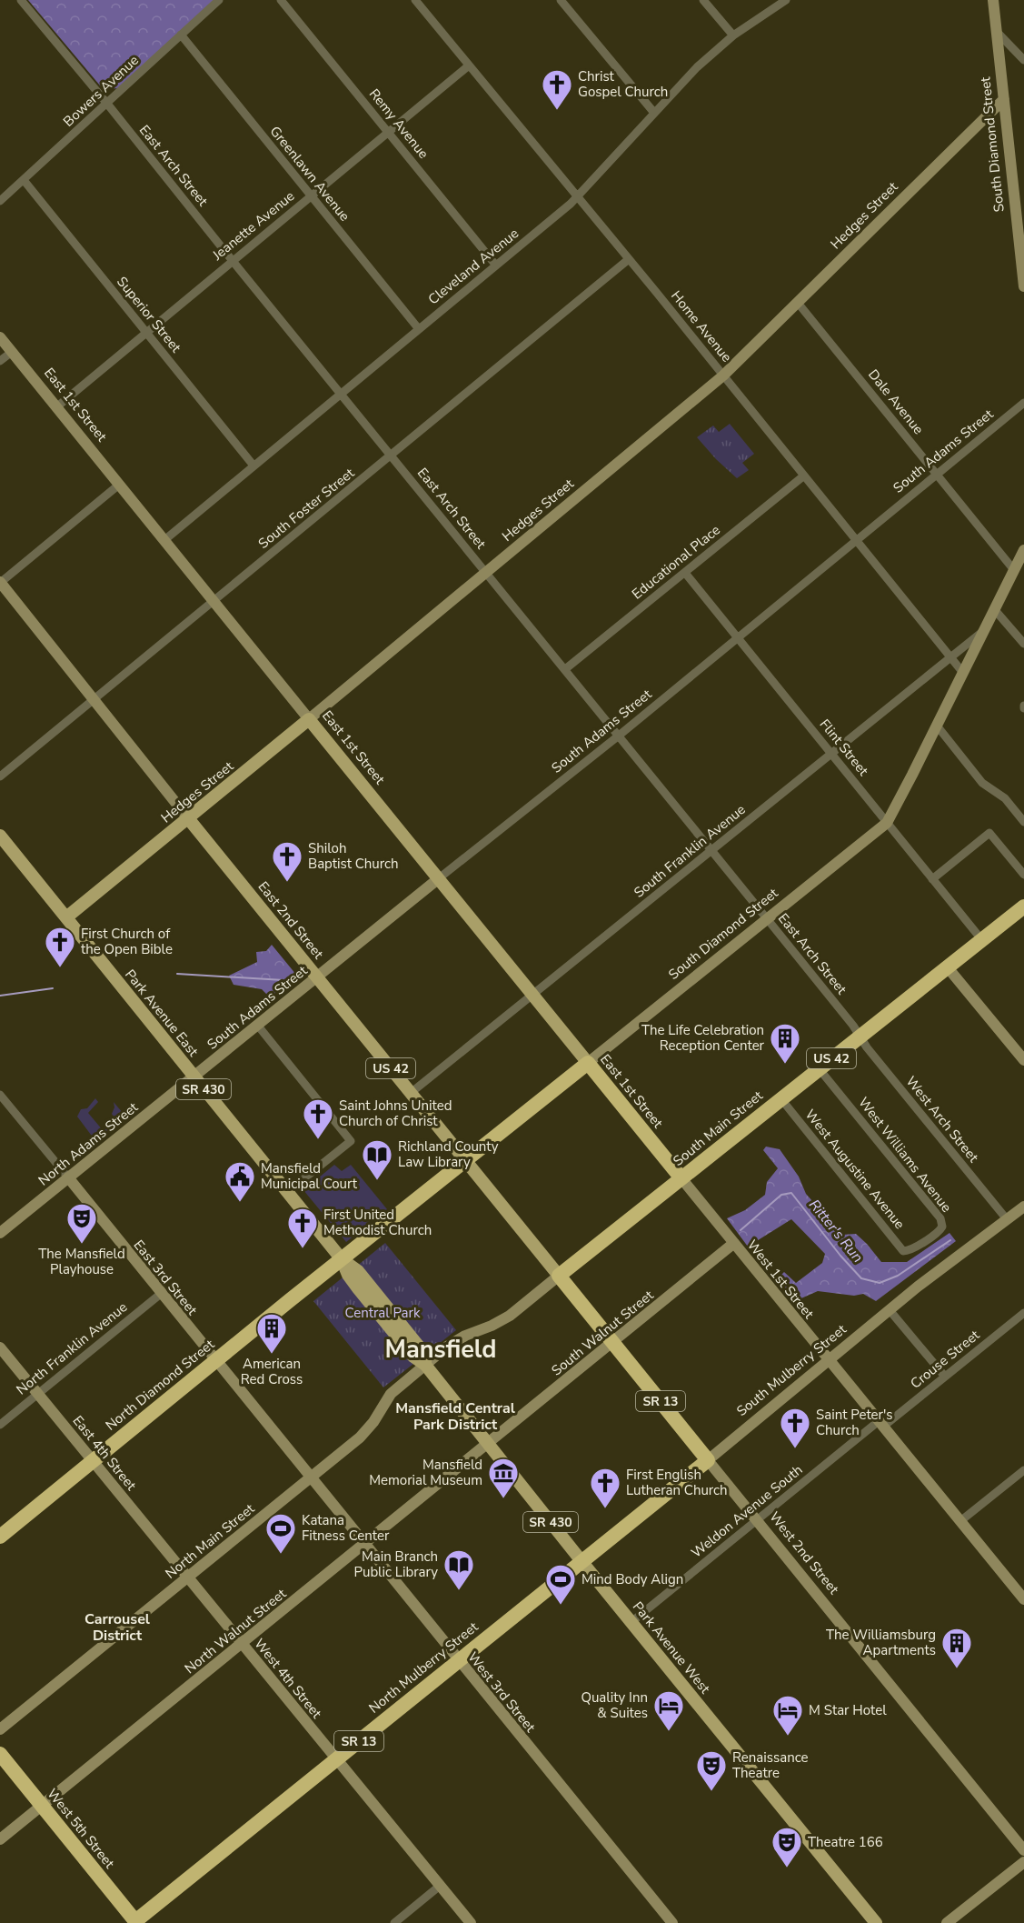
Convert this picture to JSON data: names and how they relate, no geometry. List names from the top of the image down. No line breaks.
{"streets":{"highway":["South Diamond Street","East 1st Street","US 42","South Main Street","South Mulberry Street","North Diamond Street","SR 13","West 2nd Street","North Mulberry Street","West 5th Street"],"main road":["Hedges Street","East 2nd Street","Park Avenue East","SR 430","Park Avenue West"],"street":["Bowers Avenue","Remy Avenue","East Arch Street","Greenlawn Avenue","Jeanette Avenue","Cleveland Avenue","Superior Street","Home Avenue","Dale Avenue","South Adams Street","South Foster Street","Educational Place","Flint Street","South Franklin Avenue","West Arch Street","North Adams Street","West Williams Avenue","West Augustine Avenue","East 3rd Street","West 1st Street","South Walnut Street","North Franklin Avenue","Crouse Street","East 4th Street","Weldon Avenue South","North Main Street","North Walnut Street","West 4th Street","West 3rd Street"]},"crossings":[["Bowers Avenue","East Arch Street"],["Bowers Avenue","Greenlawn Avenue"],["Bowers Avenue","Superior Street"],["Remy Avenue","Jeanette Avenue"],["Remy Avenue","Cleveland Avenue"],["South Diamond Street","East Arch Street"],["South Diamond Street","Hedges Street"],["South Diamond Street","Home Avenue"],["South Diamond Street","Dale Avenue"],["South Diamond Street","East 1st Street"],["South Diamond Street","Flint Street"],["South Diamond Street","South Franklin Avenue"],["South Diamond Street","East 2nd Street"],["South Diamond Street","Park Avenue East"],["South Diamond Street","North Diamond Street"],["East Arch Street","Hedges Street"],["East Arch Street","Jeanette Avenue"],["East Arch Street","Cleveland Avenue"],["East Arch Street","South Adams Street"],["East Arch Street","South Foster Street"],["East Arch Street","Educational Place"],["East Arch Street","South Franklin Avenue"],["East Arch Street","West Arch Street"],["East Arch Street","South Main Street"],["Greenlawn Avenue","Jeanette Avenue"],["Greenlawn Avenue","Cleveland Avenue"],["Hedges Street","Home Avenue"],["Hedges Street","Dale Avenue"],["Hedges Street","East 1st Street"],["Hedges Street","East 2nd Street"],["Hedges Street","Park Avenue East"],["Jeanette Avenue","Superior Street"],["Jeanette Avenue","Home Avenue"],["Jeanette Avenue","East 1st Street"],["Cleveland Avenue","Superior Street"],["Cleveland Avenue","Home Avenue"],["Cleveland Avenue","East 1st Street"],["Home Avenue","South Adams Street"],["Home Avenue","South Foster Street"],["Home Avenue","Educational Place"],["Home Avenue","South Franklin Avenue"],["Dale Avenue","South Adams Street"],["East 1st Street","South Adams Street"],["East 1st Street","South Foster Street"],["East 1st Street","South Franklin Avenue"],["East 1st Street","South Main Street"],["East 1st Street","West 1st Street"],["South Adams Street","Flint Street"],["South Adams Street","East 2nd Street"],["South Adams Street","Park Avenue East"],["South Adams Street","North Adams Street"],["South Foster Street","East 2nd Street"],["Educational Place","Flint Street"],["Flint Street","South Franklin Avenue"],["Flint Street","South Main Street"],["South Franklin Avenue","East 2nd Street"],["East 2nd Street","South Main Street"],["East 2nd Street","West 2nd Street"],["Park Avenue East","South Main Street"],["Park Avenue East","North Adams Street"],["Park Avenue East","North Diamond Street"],["Park Avenue East","North Main Street"],["Park Avenue East","Park Avenue West"],["West Arch Street","South Main Street"],["West Arch Street","South Mulberry Street"],["South Main Street","West Williams Avenue"],["South Main Street","West Augustine Avenue"],["South Main Street","West 1st Street"],["South Main Street","North Main Street"],["South Main Street","West 2nd Street"],["South Main Street","Park Avenue West"],["North Adams Street","East 3rd Street"],["West Williams Avenue","West Augustine Avenue"],["East 3rd Street","North Franklin Avenue"],["East 3rd Street","North Diamond Street"],["East 3rd Street","North Main Street"],["East 3rd Street","West 3rd Street"],["West 1st Street","South Walnut Street"],["West 1st Street","Crouse Street"],["West 1st Street","South Mulberry Street"],["West 1st Street","Weldon Avenue South"],["South Walnut Street","West 2nd Street"],["South Walnut Street","North Walnut Street"],["South Walnut Street","Park Avenue West"],["North Franklin Avenue","East 4th Street"],["Crouse Street","Weldon Avenue South"],["South Mulberry Street","West 2nd Street"],["South Mulberry Street","Park Avenue West"],["South Mulberry Street","North Mulberry Street"],["North Diamond Street","East 4th Street"],["East 4th Street","North Main Street"],["East 4th Street","West 4th Street"],["Weldon Avenue South","West 2nd Street"],["Weldon Avenue South","Park Avenue West"],["North Main Street","Park Avenue West"],["North Main Street","West 4th Street"],["North Main Street","West 3rd Street"],["North Walnut Street","Park Avenue West"],["North Walnut Street","West 4th Street"],["North Walnut Street","West 3rd Street"],["North Walnut Street","West 5th Street"],["Park Avenue West","North Mulberry Street"],["North Mulberry Street","West 4th Street"],["North Mulberry Street","West 3rd Street"],["North Mulberry Street","West 5th Street"]],"districts":["Mansfield","Mansfield Central Park District","Carrousel District"],"water":["Ritter's Run"],"parks":["Central Park"],"places":{"church":["Christ Gospel Church","Shiloh Baptist Church","First Church of the Open Bible","Saint Johns United Church of Christ","First United Methodist Church","Saint Peter's Church","First English Lutheran Church"],"building":["The Life Celebration Reception Center","American Red Cross","The Williamsburg Apartments"],"library":["Richland County Law Library","Main Branch Public Library"],"public building":["Mansfield Municipal Court"],"theatre":["The Mansfield Playhouse","Renaissance Theatre","Theatre 166"],"museum":["Mansfield Memorial Museum"],"sports":["Katana Fitness Center","Mind Body Align"],"hotel":["Quality Inn & Suites","M Star Hotel"]}}
